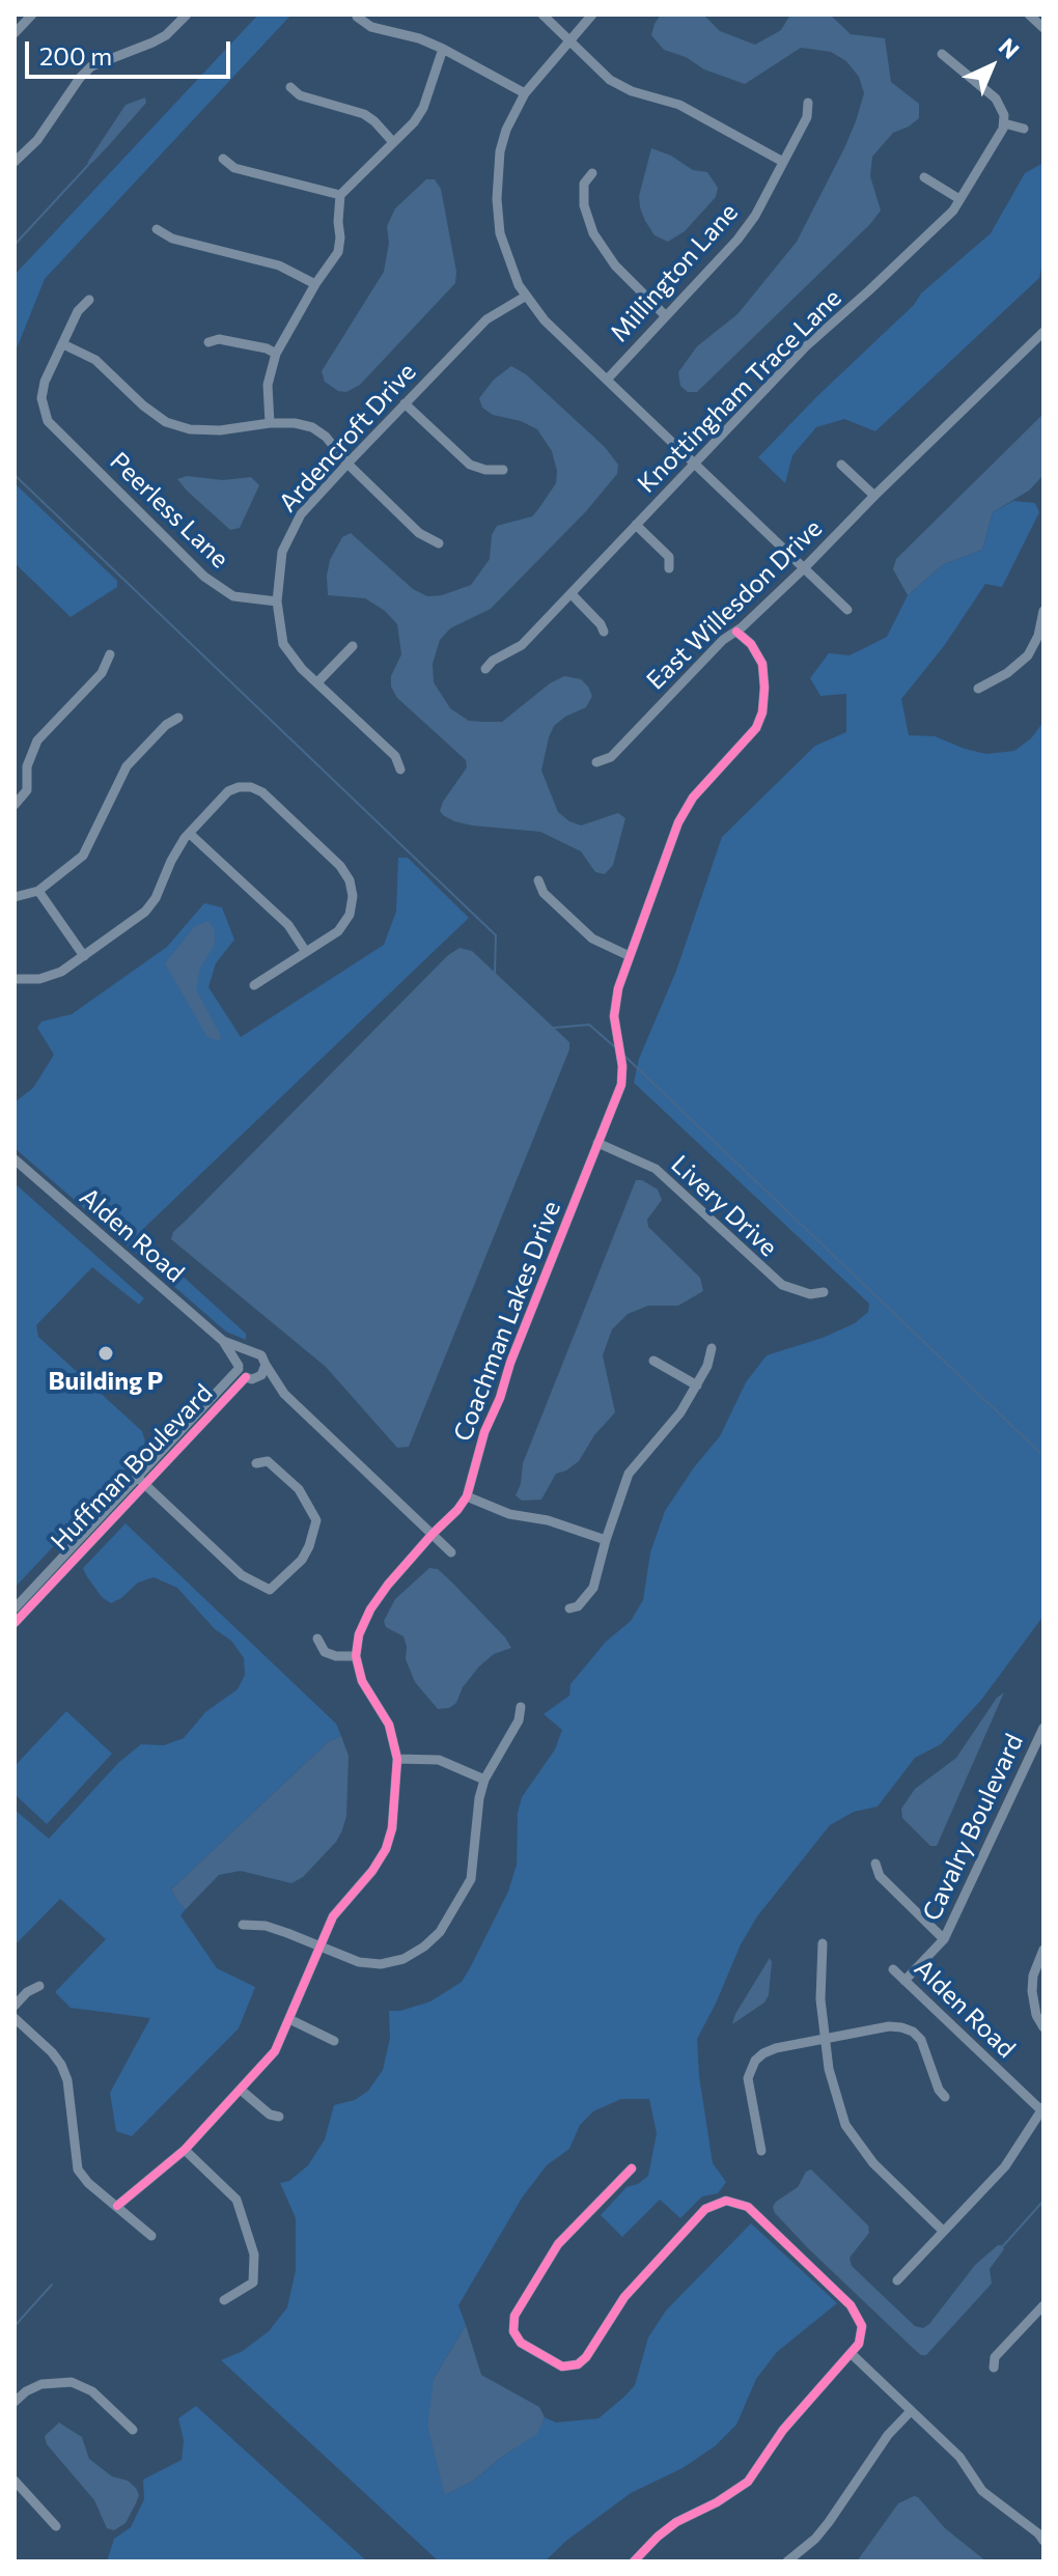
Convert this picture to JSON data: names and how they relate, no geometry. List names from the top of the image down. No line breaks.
{"streets":{"street":["Millington Lane","Knottingham Trace Lane","Ardencroft Drive","Peerless Lane","East Willesdon Drive","Livery Drive","Alden Road","Coachman Lakes Drive","Huffman Boulevard","Cavalry Boulevard"]},"crossings":[["Ardencroft Drive","Peerless Lane"],["Livery Drive","Coachman Lakes Drive"],["Alden Road","Huffman Boulevard"],["Alden Road","Cavalry Boulevard"]],"places":["Building P"],"scale_bar":"200 m","north":"top right"}
